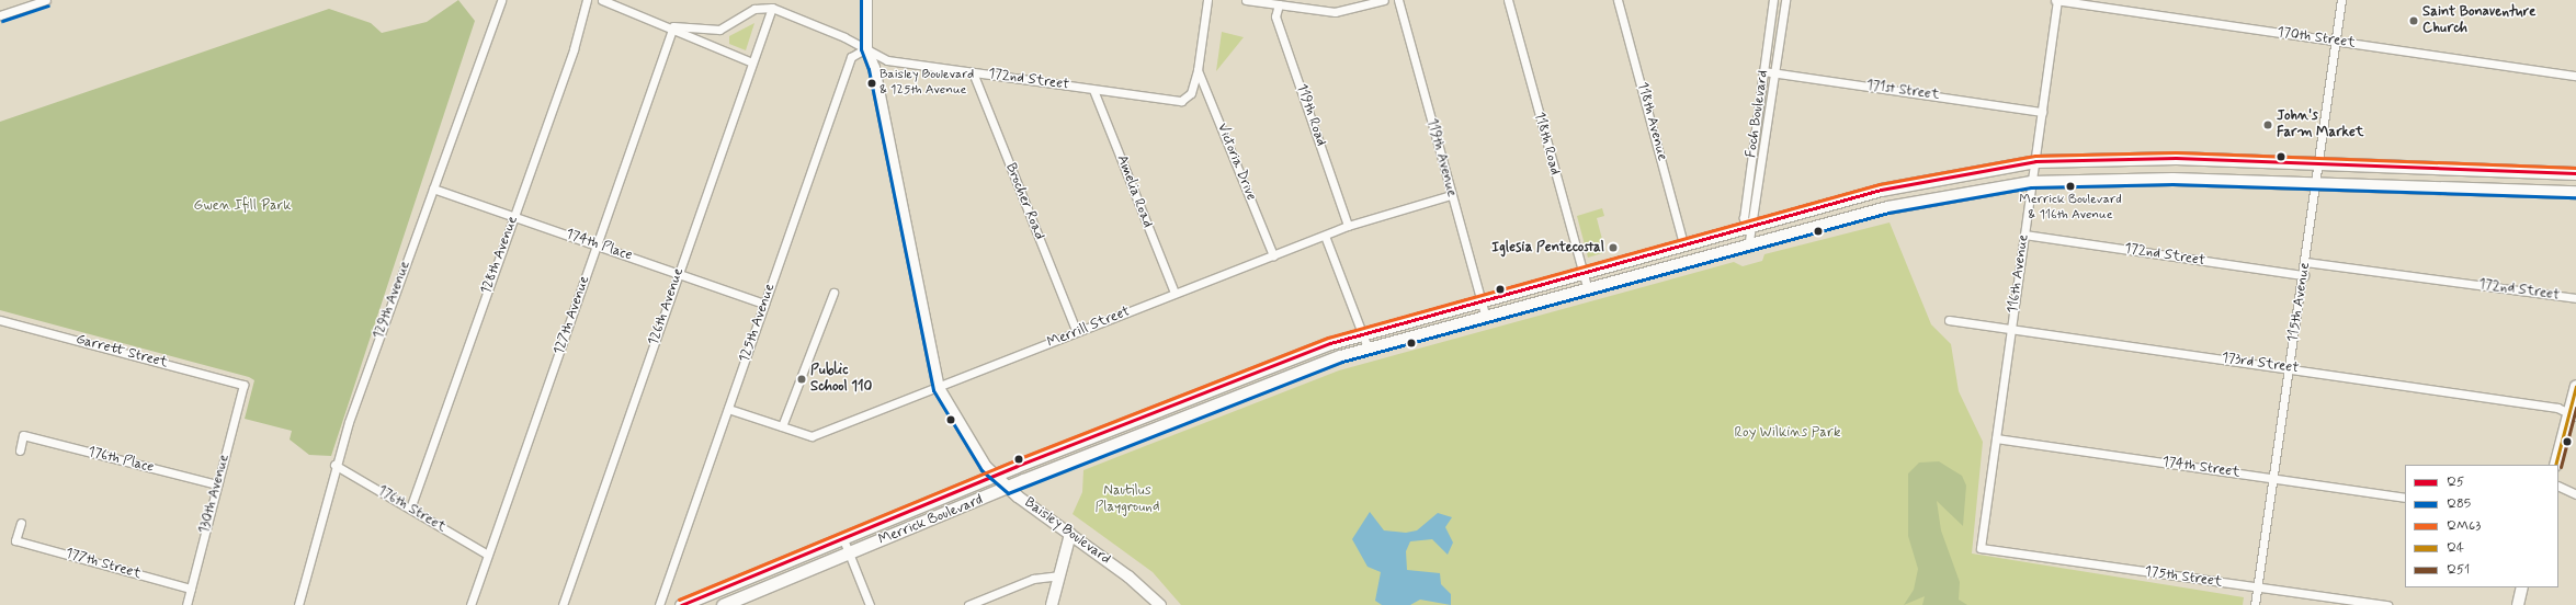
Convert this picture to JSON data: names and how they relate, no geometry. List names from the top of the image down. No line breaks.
{"streets":{"main road":["Merrick Boulevard","Baisley Boulevard"],"street":["170th Street","172nd Street","171st Street","Foch Boulevard","119th Road","118th Avenue","118th Road","119th Avenue","Victoria Drive","Amelia Road","Brocher Road","174th Place","128th Avenue","116th Avenue","129th Avenue","115th Avenue","126th Avenue","127th Avenue","125th Avenue","Merrill Street","Garrett Street","173rd Street","176th Place","174th Street","130th Avenue","176th Street","177th Street","175th Street"]},"crossings":[["170th Street","116th Avenue"],["170th Street","115th Avenue"],["172nd Street","Victoria Drive"],["172nd Street","Amelia Road"],["172nd Street","Brocher Road"],["172nd Street","116th Avenue"],["172nd Street","115th Avenue"],["172nd Street","126th Avenue"],["172nd Street","125th Avenue"],["172nd Street","Baisley Boulevard"],["171st Street","Foch Boulevard"],["171st Street","116th Avenue"],["Foch Boulevard","Merrick Boulevard"],["119th Road","Merrill Street"],["118th Avenue","Merrick Boulevard"],["118th Road","Merrick Boulevard"],["119th Avenue","Merrill Street"],["119th Avenue","Merrick Boulevard"],["Victoria Drive","Merrill Street"],["Amelia Road","Merrill Street"],["Brocher Road","Merrill Street"],["174th Place","128th Avenue"],["174th Place","129th Avenue"],["174th Place","126th Avenue"],["174th Place","127th Avenue"],["174th Place","125th Avenue"],["128th Avenue","176th Street"],["116th Avenue","173rd Street"],["116th Avenue","174th Street"],["116th Avenue","Merrick Boulevard"],["116th Avenue","175th Street"],["129th Avenue","176th Street"],["115th Avenue","173rd Street"],["115th Avenue","174th Street"],["115th Avenue","Merrick Boulevard"],["115th Avenue","175th Street"],["127th Avenue","176th Street"],["125th Avenue","Merrill Street"],["125th Avenue","Baisley Boulevard"],["Merrill Street","Baisley Boulevard"],["Garrett Street","130th Avenue"],["176th Place","130th Avenue"],["130th Avenue","177th Street"],["Merrick Boulevard","Baisley Boulevard"]],"parks":["Gwen Ifill Park","Roy Wilkins Park","Nautilus Playground"],"places":["Saint Bonaventure Church","Baisley Boulevard & 125th Avenue","John's Farm Market","Merrick Boulevard & 116th Avenue","Iglesia Pentecostal","Public School 110"],"lines":["transit line Q85","transit line QM63","transit line Q5","transit line Q4","transit line Q51"],"legend":["Q5","Q85","QM63","Q4","Q51"]}
